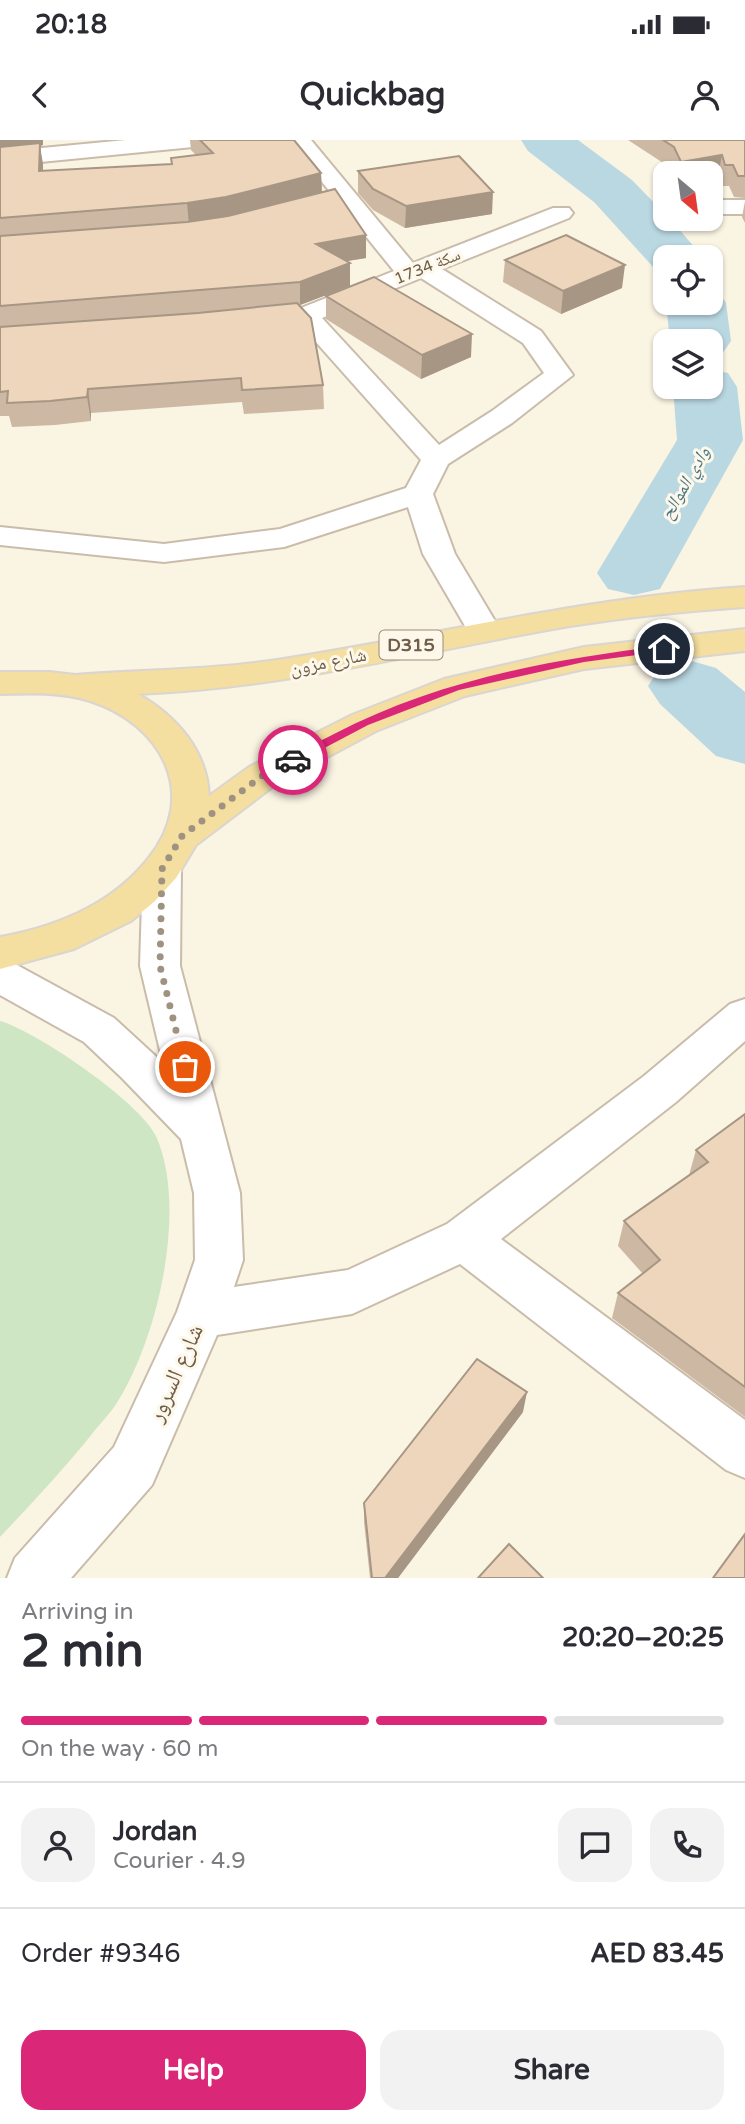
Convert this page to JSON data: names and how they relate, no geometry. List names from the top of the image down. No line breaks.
{"streets":{"main road":["D315","شارع مزون"],"street":["سكة 1734","شارع السرور"]},"crossings":[["D315","شارع مزون"],["D315","شارع السرور"]],"water":["وادي الموالح"],"north":"bottom right","page":{"status":"20:18","header":"Quickbag","heading":["2 min","Arriving in","20:20–20:25"],"panel":["Jordan","Courier · 4.9","Order #9346","AED 83.45"],"bar":"On the way · 60 m","buttons":["Help","Share"]}}
